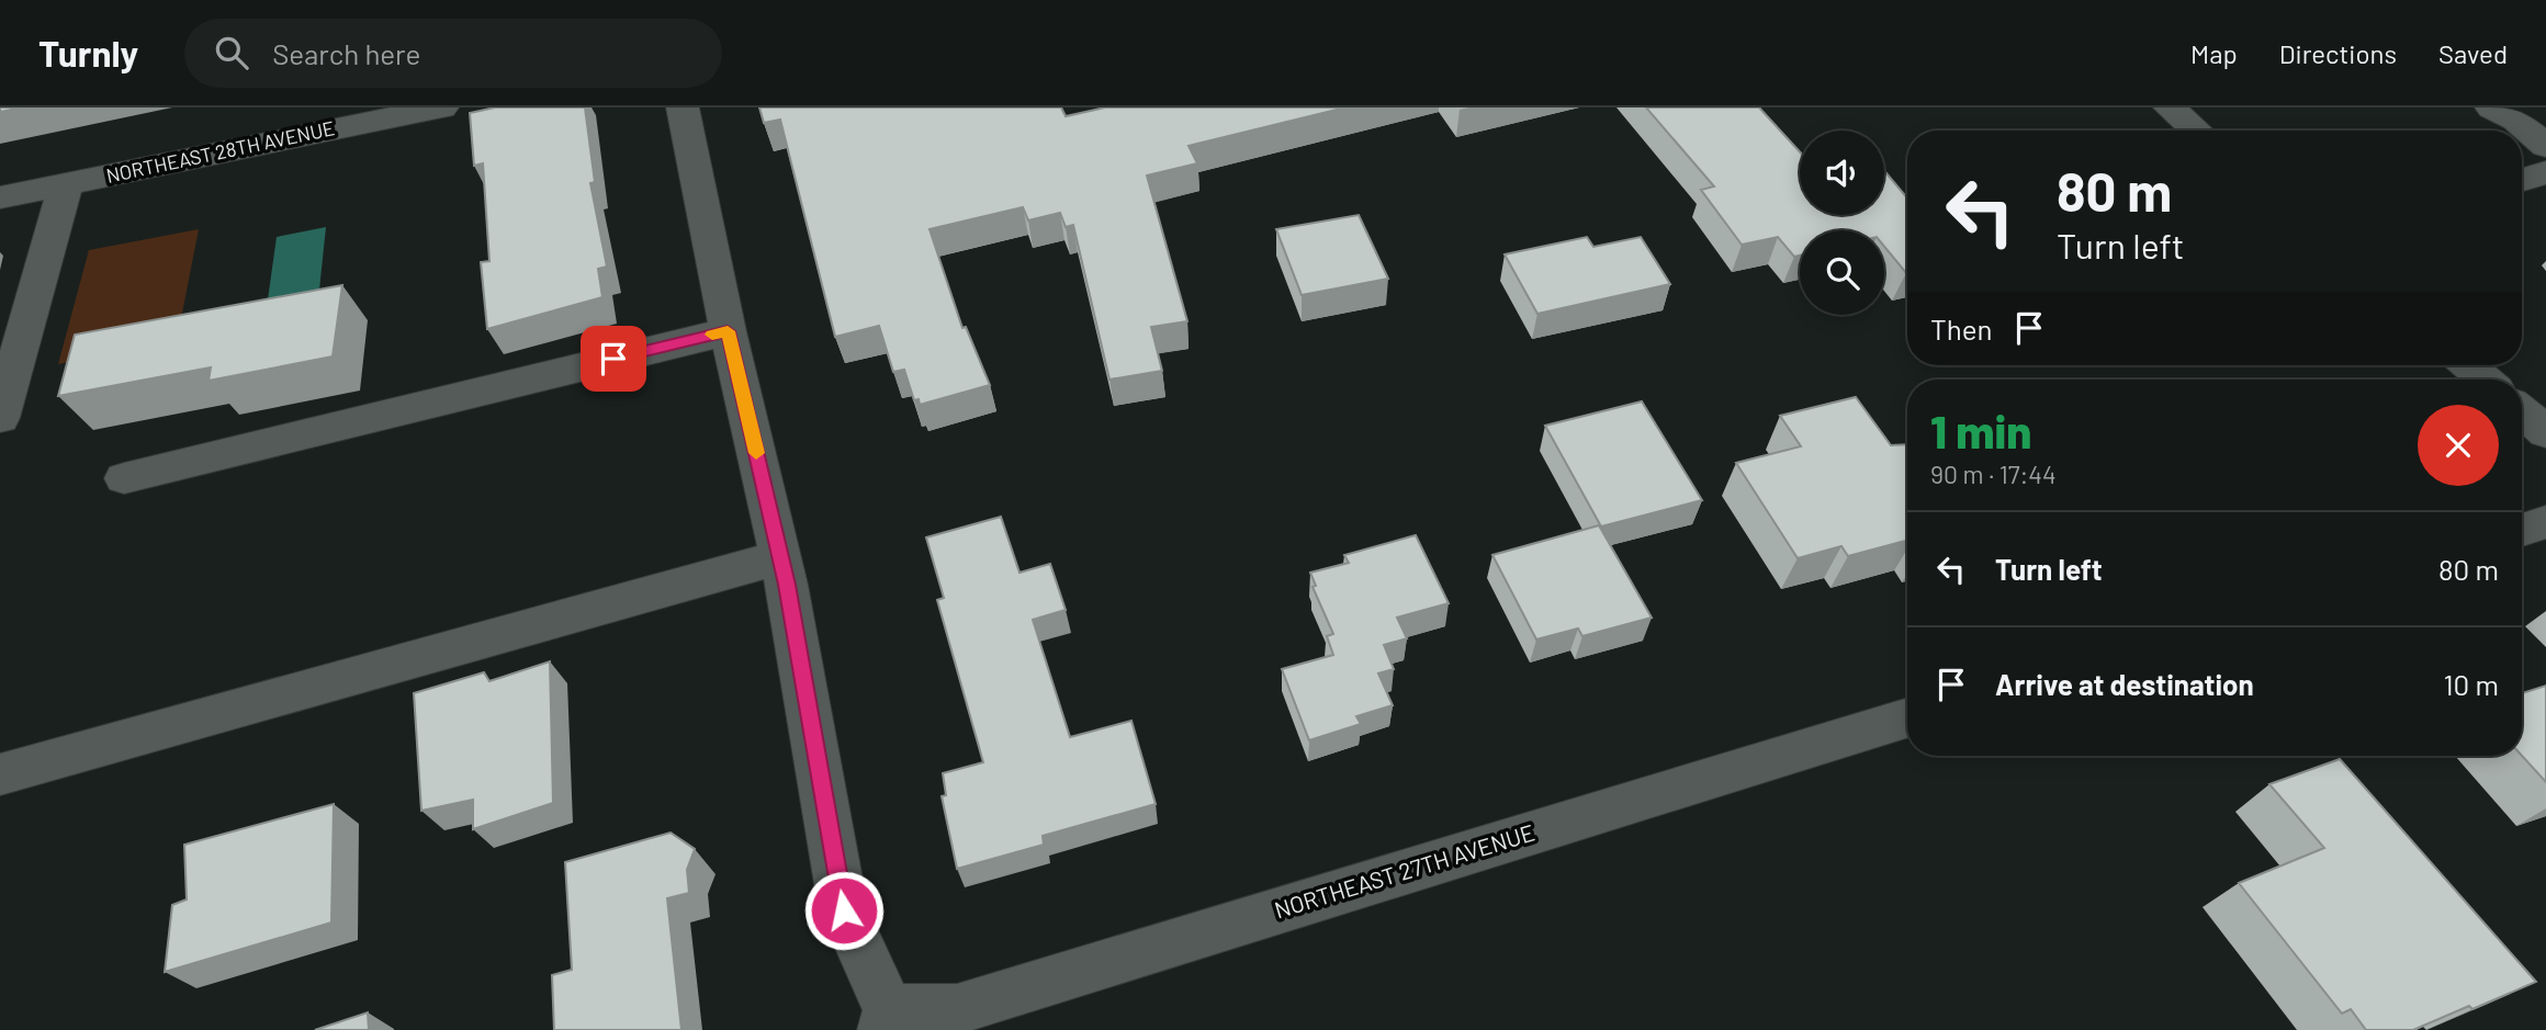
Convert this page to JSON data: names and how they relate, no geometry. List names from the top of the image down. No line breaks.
{"streets":{"street":["NORTHEAST 28TH AVENUE","NORTHEAST 27TH AVENUE"]},"page":{"header":"Turnly","search":"Search here","nav":["Map","Directions","Saved"],"turn":["80 m","Turn left"],"then":"Then","heading":["1 min","90 m · 17:44"],"list":[{"name":"Turn left","value":"80 m"},{"name":"Arrive at destination","value":"10 m"}]}}
